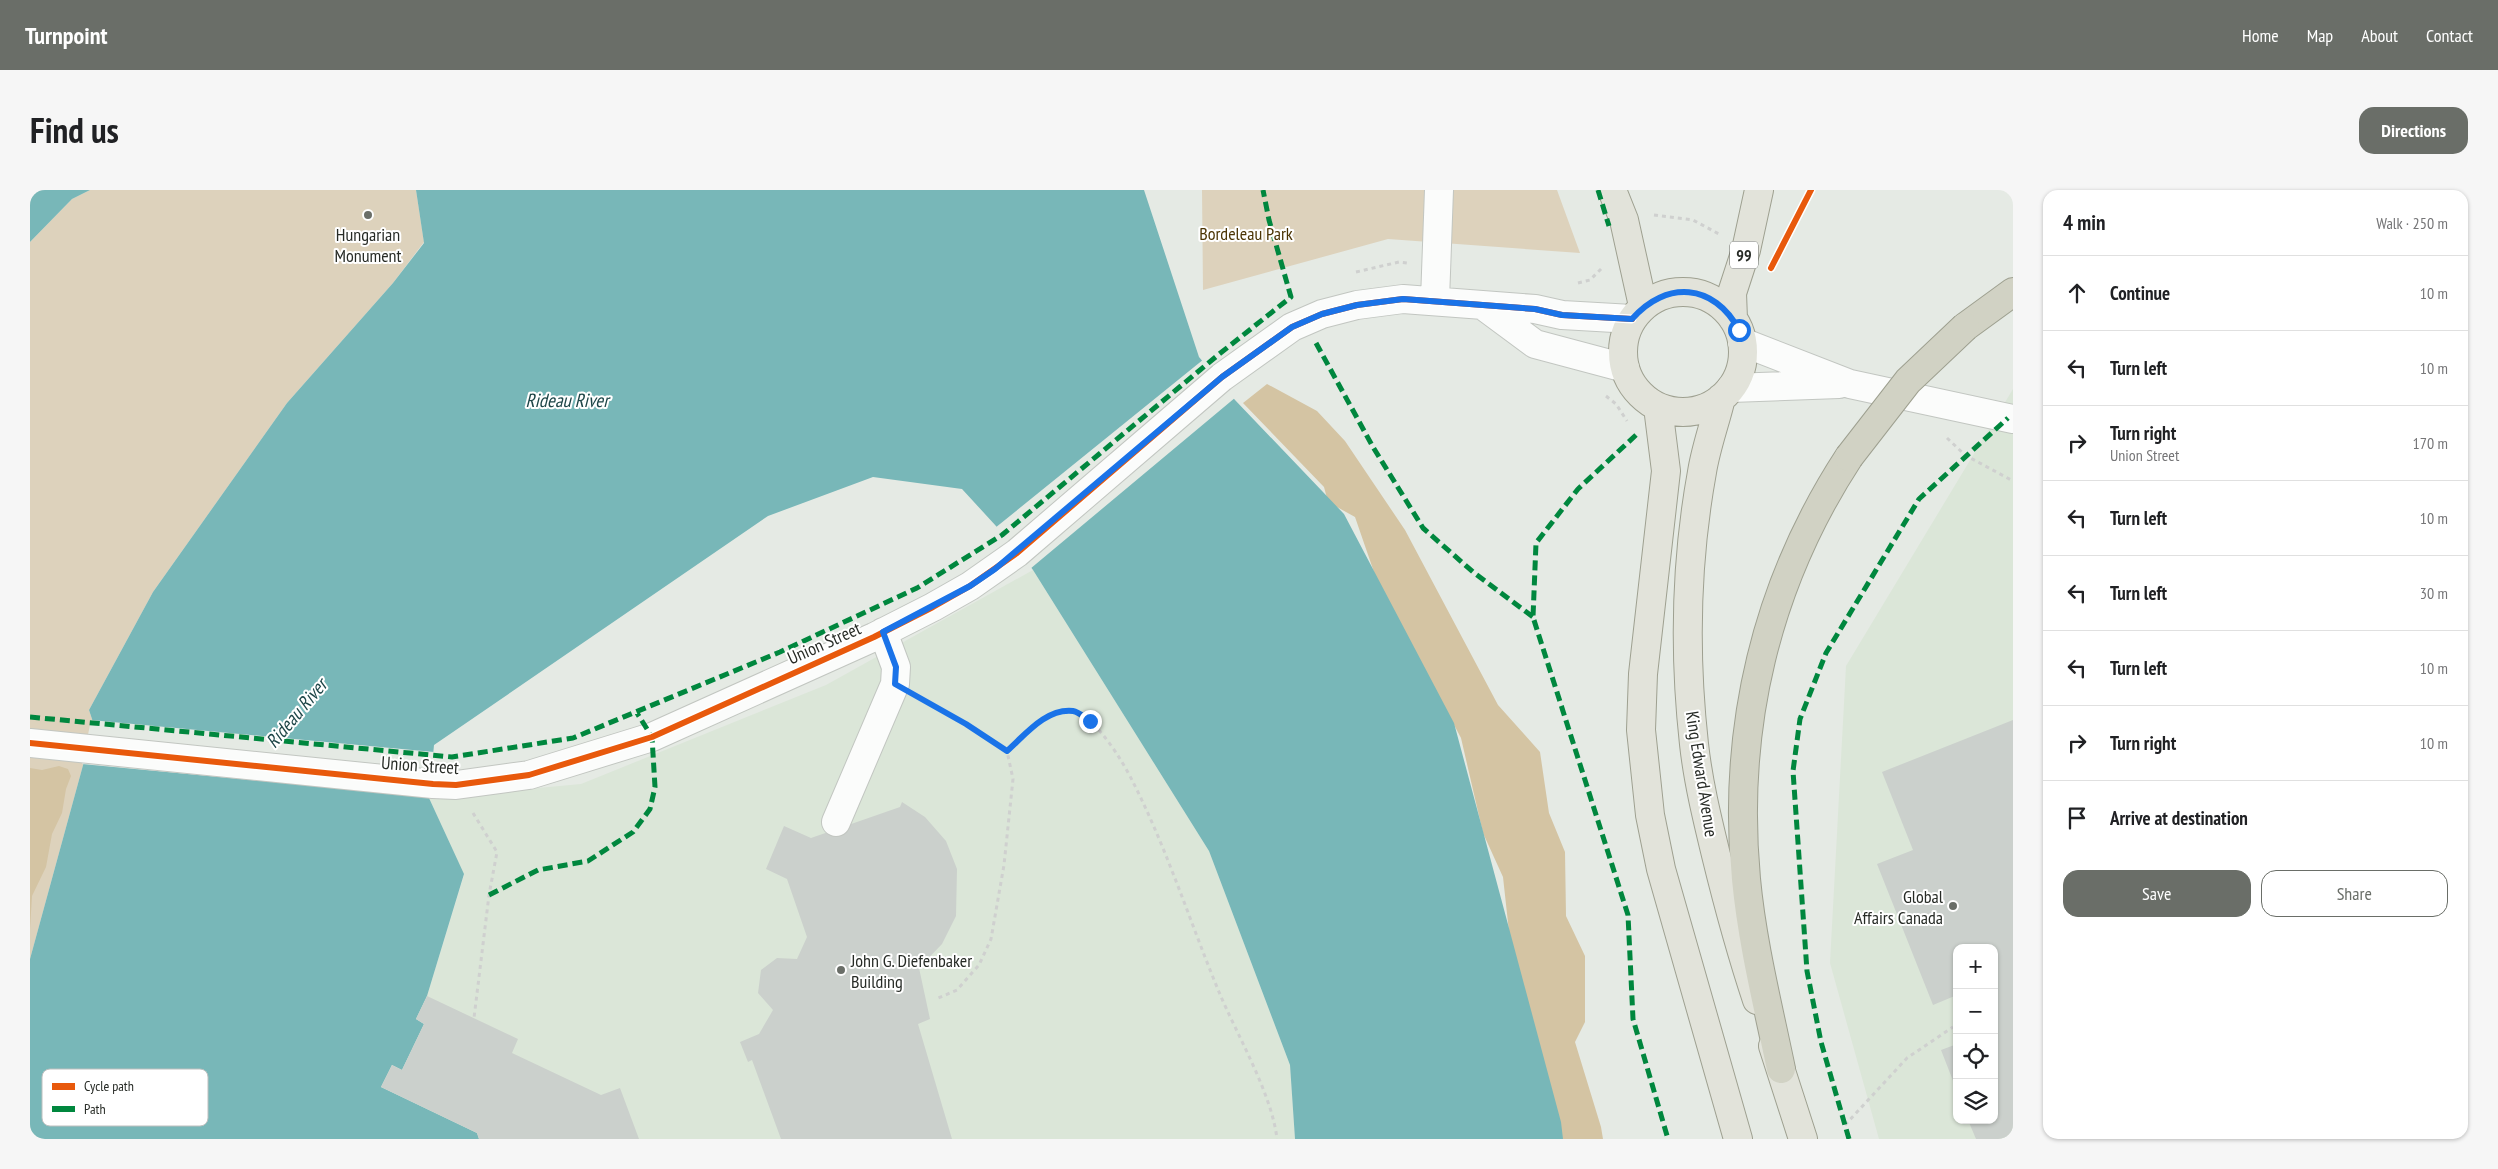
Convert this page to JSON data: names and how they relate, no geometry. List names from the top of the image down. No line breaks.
{"streets":{"main road":["99","King Edward Avenue"],"street":["Union Street"]},"crossings":[["99","Union Street"],["99","King Edward Avenue"],["Union Street","King Edward Avenue"]],"water":["Rideau River"],"parks":["Bordeleau Park"],"places":["Hungarian Monument","Global Affairs Canada","John G. Diefenbaker Building"],"legend":["Cycle path","Path"],"page":{"header":"Turnpoint","nav":["Home","Map","About","Contact"],"title":"Find us","buttons":["Directions",["Save","Share"]],"heading":["4 min","Walk · 250 m"],"list":[["Continue","10 m"],["Turn left","10 m"],["Turn right","Union Street","170 m"],["Turn left","10 m"],["Turn left","30 m"],["Turn left","10 m"],["Turn right","10 m"],"Arrive at destination"],"map_buttons":["+","−"]}}
